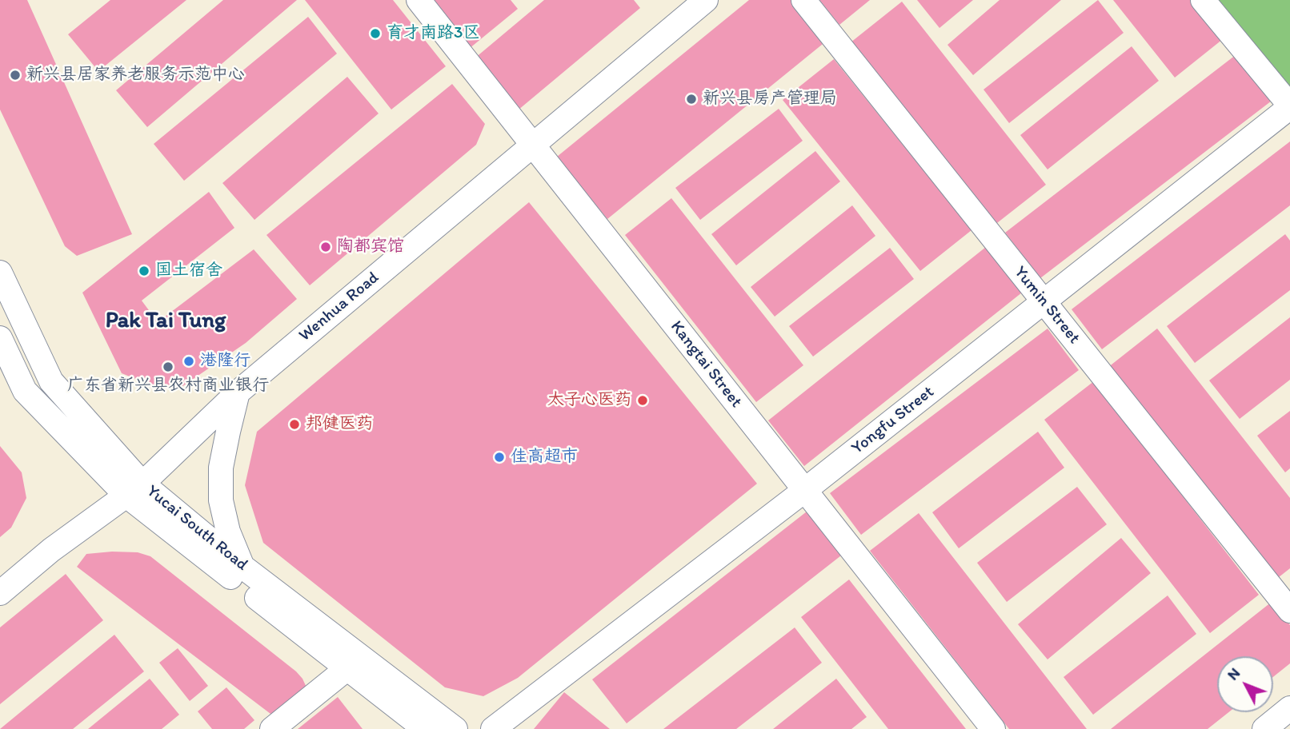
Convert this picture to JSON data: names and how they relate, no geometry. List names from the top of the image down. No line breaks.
{"streets":{"street":["Yumin Street","Wenhua Road","Kangtai Street","Yongfu Street","Yucai South Road"]},"crossings":[["Yumin Street","Yongfu Street"],["Wenhua Road","Kangtai Street"],["Wenhua Road","Yucai South Road"],["Kangtai Street","Yongfu Street"]],"districts":["Pak Tai Tung"],"places":["育才南路3区","新兴县居家养老服务示范中心","新兴县房产管理局","陶都宾馆","国土宿舍","港隆行","广东省新兴县农村商业银行","太子心医药","邦健医药","佳高超市"],"north":"top left"}
